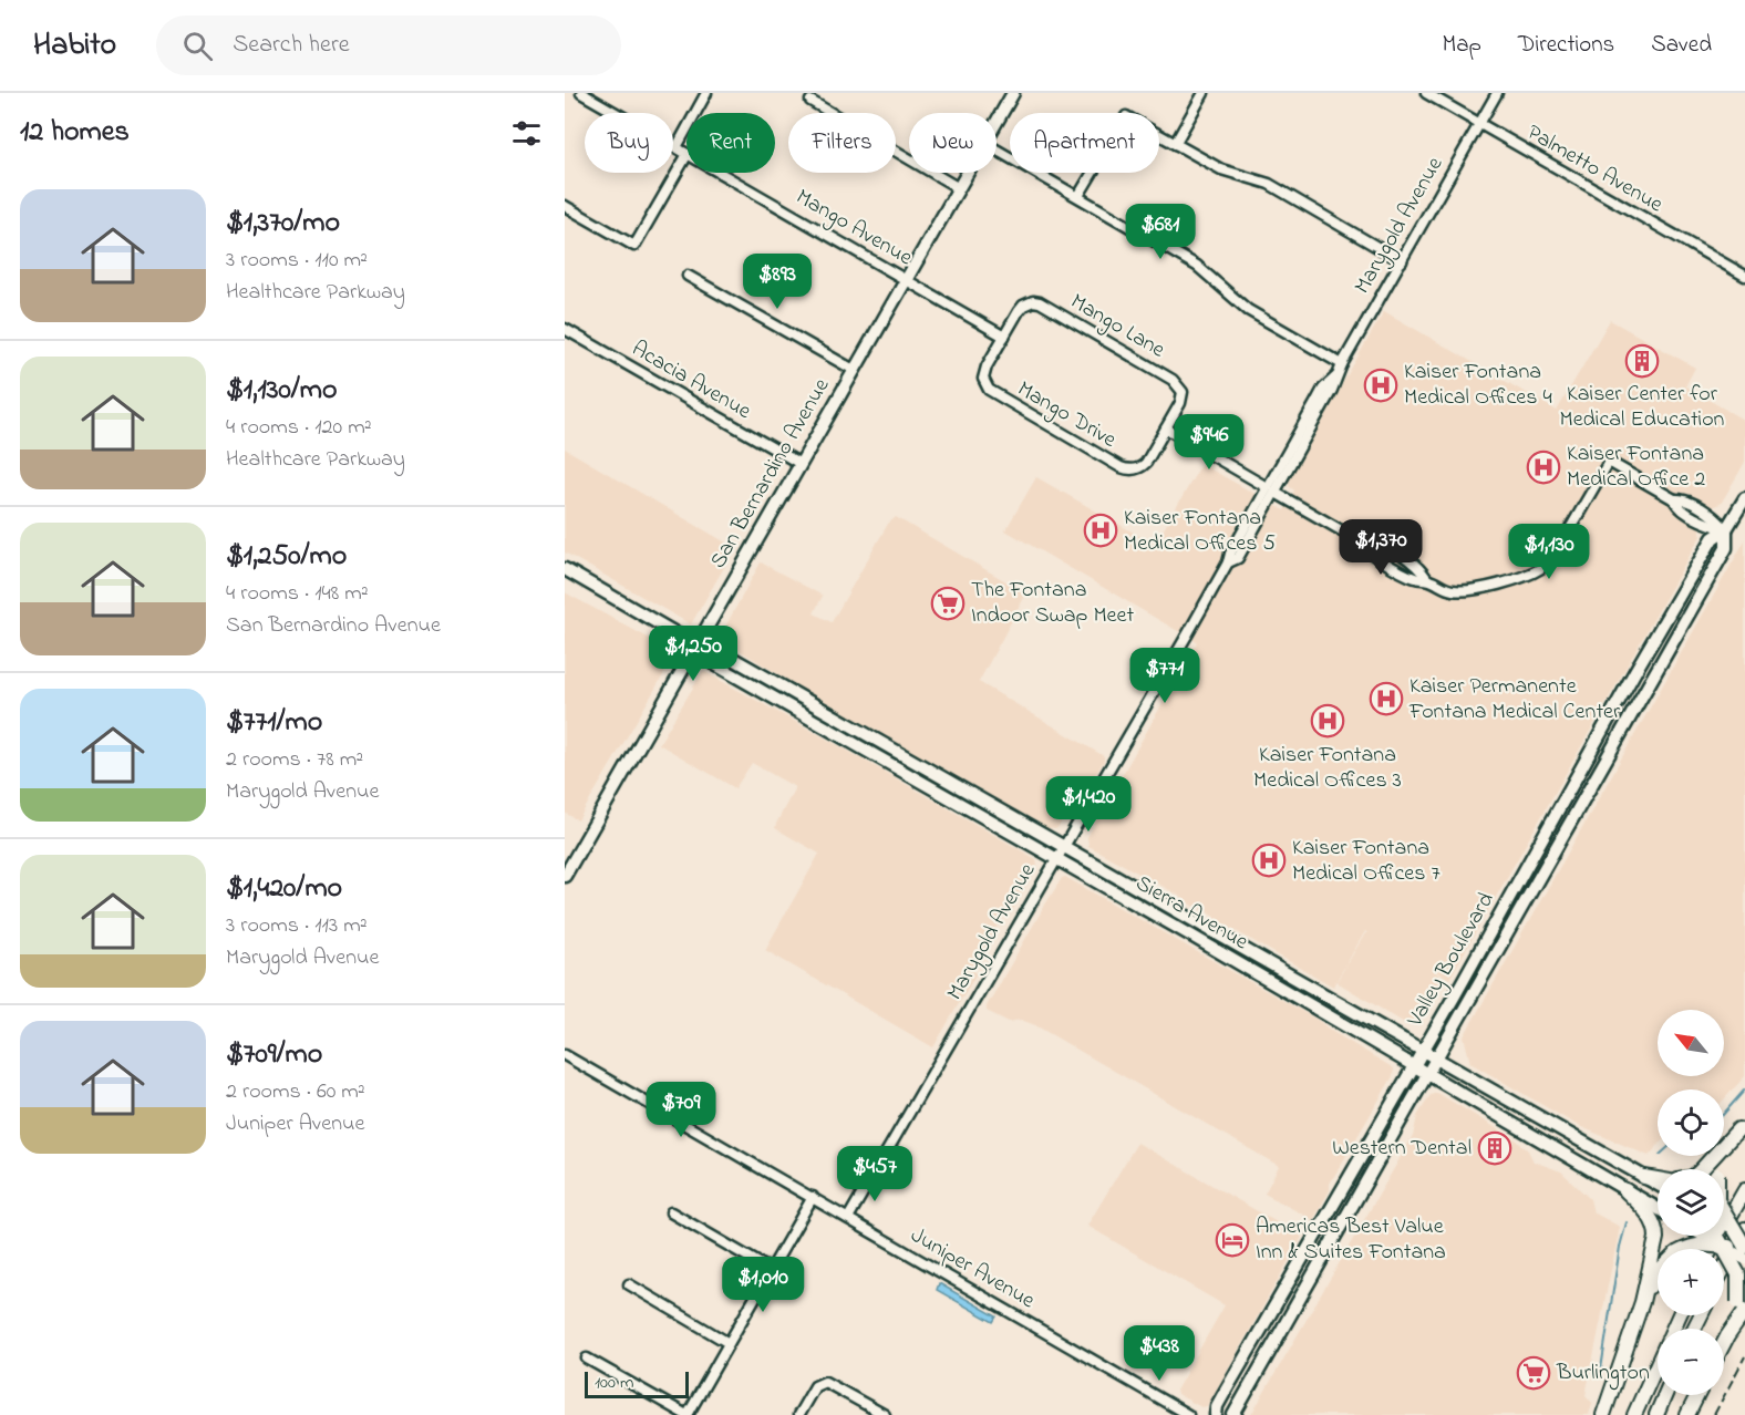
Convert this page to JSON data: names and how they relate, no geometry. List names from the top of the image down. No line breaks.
{"streets":{"main road":["San Bernardino Avenue","Sierra Avenue","Valley Boulevard"],"street":["Palmetto Avenue","Marygold Avenue","Mango Avenue","Mango Lane","Acacia Avenue","Mango Drive","Juniper Avenue"]},"crossings":[["Palmetto Avenue","Marygold Avenue"],["Marygold Avenue","Sierra Avenue"],["Marygold Avenue","Juniper Avenue"],["Mango Avenue","Mango Lane"],["Mango Avenue","Mango Drive"],["Mango Avenue","San Bernardino Avenue"],["Mango Lane","Mango Drive"],["Acacia Avenue","San Bernardino Avenue"],["San Bernardino Avenue","Sierra Avenue"],["Sierra Avenue","Valley Boulevard"]],"places":{"building":["Kaiser Center for Medical Education","Western Dental"],"hospital":["Kaiser Fontana Medical Offices 4","Kaiser Fontana Medical Office 2","Kaiser Fontana Medical Offices 5","Kaiser Permanente Fontana Medical Center","Kaiser Fontana Medical Offices 3","Kaiser Fontana Medical Offices 7"],"supermarket":["The Fontana Indoor Swap Meet","Burlington"],"hotel":["Americas Best Value Inn & Suites Fontana"]},"scale_bar":"100 m","north":"top left","page":{"header":"Habito","search":"Search here","nav":["Map","Directions","Saved"],"heading":"12 homes","chip":["Buy","Rent","Filters","New","Apartment"],"list":[{"name":"$1,370/mo","note":"3 rooms · 110 m² · Healthcare Parkway"},{"name":"$1,130/mo","note":"4 rooms · 120 m² · Healthcare Parkway"},{"name":"$1,250/mo","note":"4 rooms · 148 m² · San Bernardino Avenue"},{"name":"$771/mo","note":"2 rooms · 78 m² · Marygold Avenue"},{"name":"$1,420/mo","note":"3 rooms · 113 m² · Marygold Avenue"},{"name":"$709/mo","note":"2 rooms · 60 m² · Juniper Avenue"}],"price":["$681","$893","$946","$1,370","$1,130","$1,250","$771","$1,420","$709","$457","$1,010","$438"],"map_buttons":["+","−"],"scale":"100 m"}}
